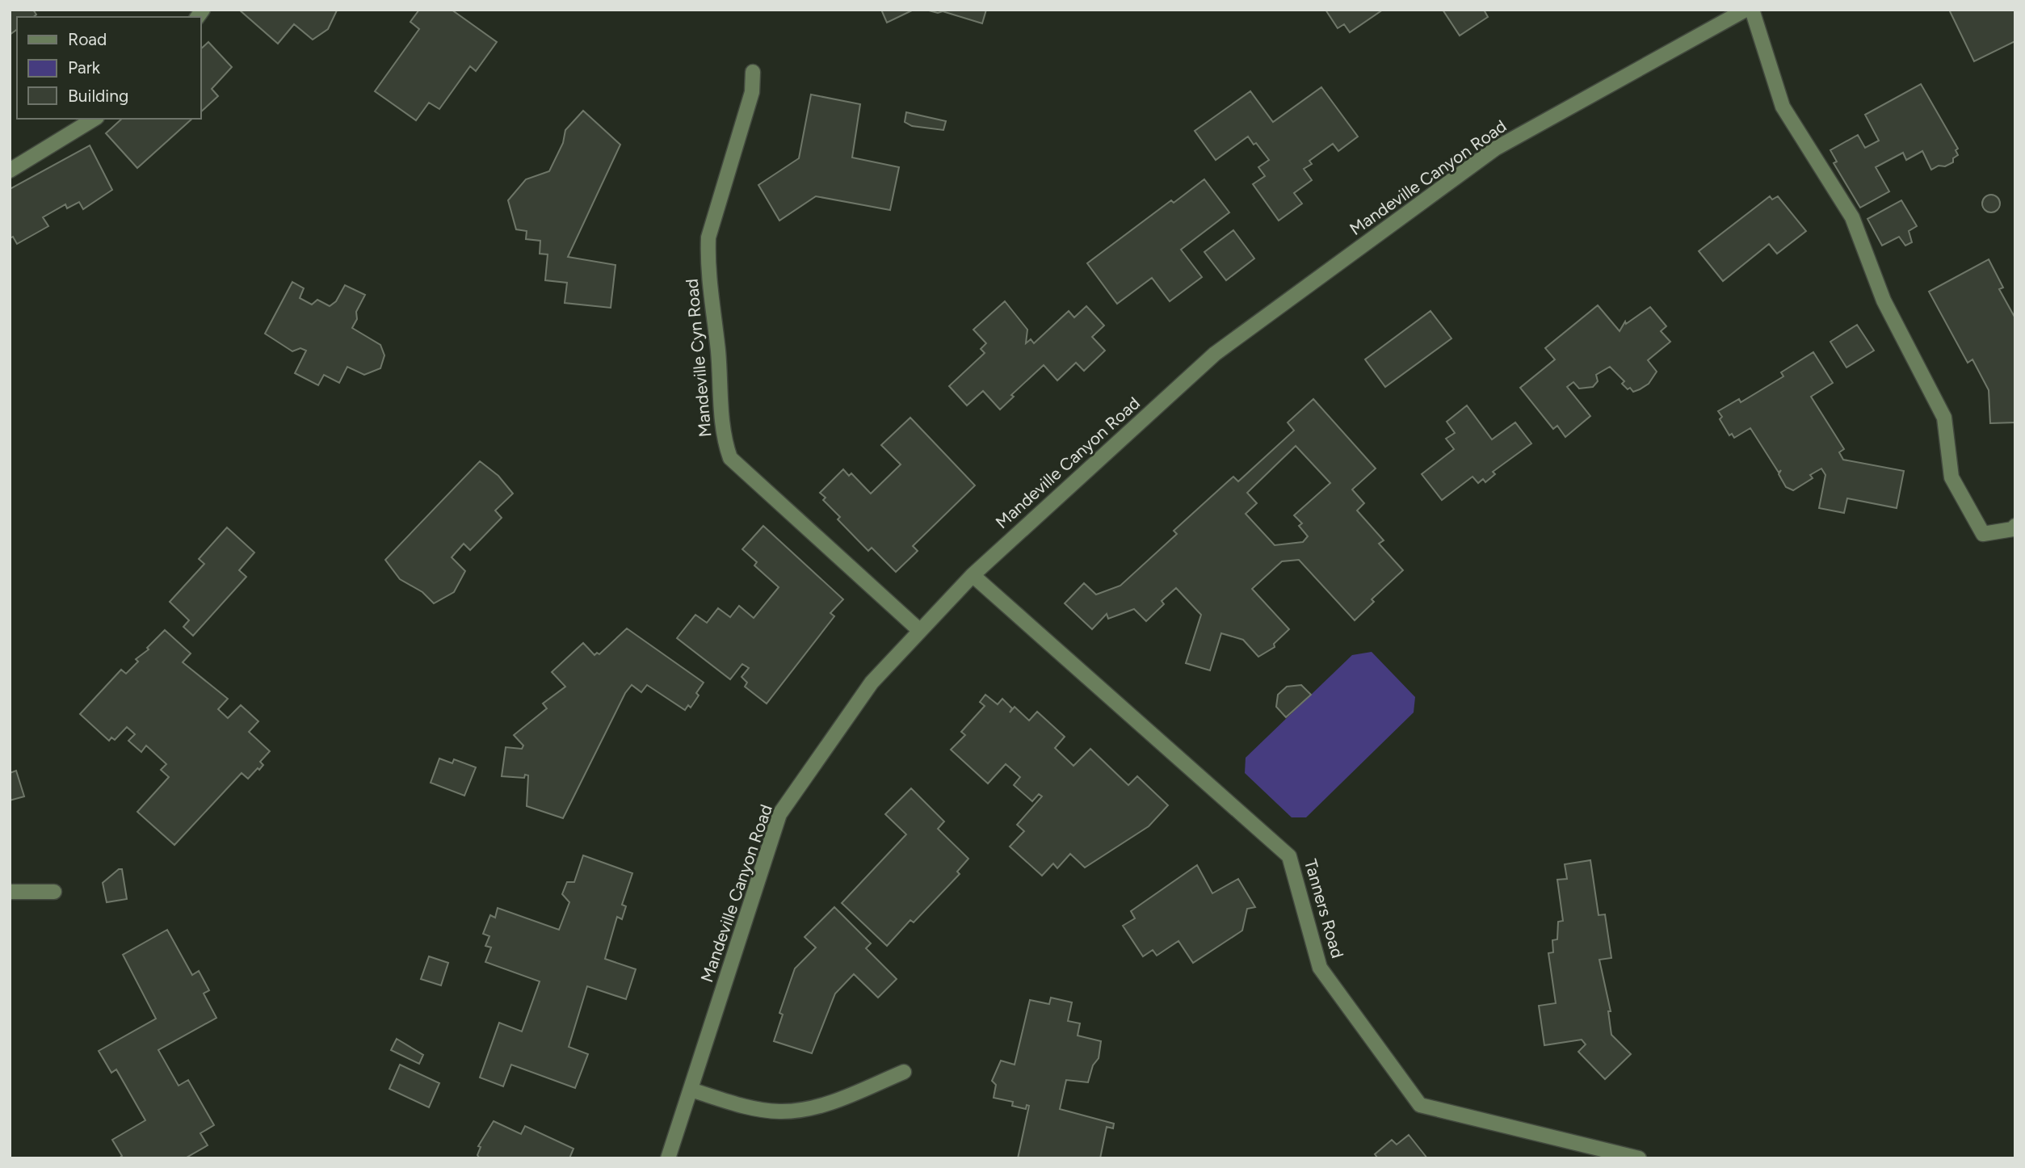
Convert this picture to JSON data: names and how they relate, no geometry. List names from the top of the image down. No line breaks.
{"streets":{"street":["Mandeville Canyon Road","Mandeville Cyn Road","Tanners Road"]},"crossings":[["Mandeville Canyon Road","Mandeville Cyn Road"],["Mandeville Canyon Road","Tanners Road"]],"legend":["Road","Park","Building"]}
